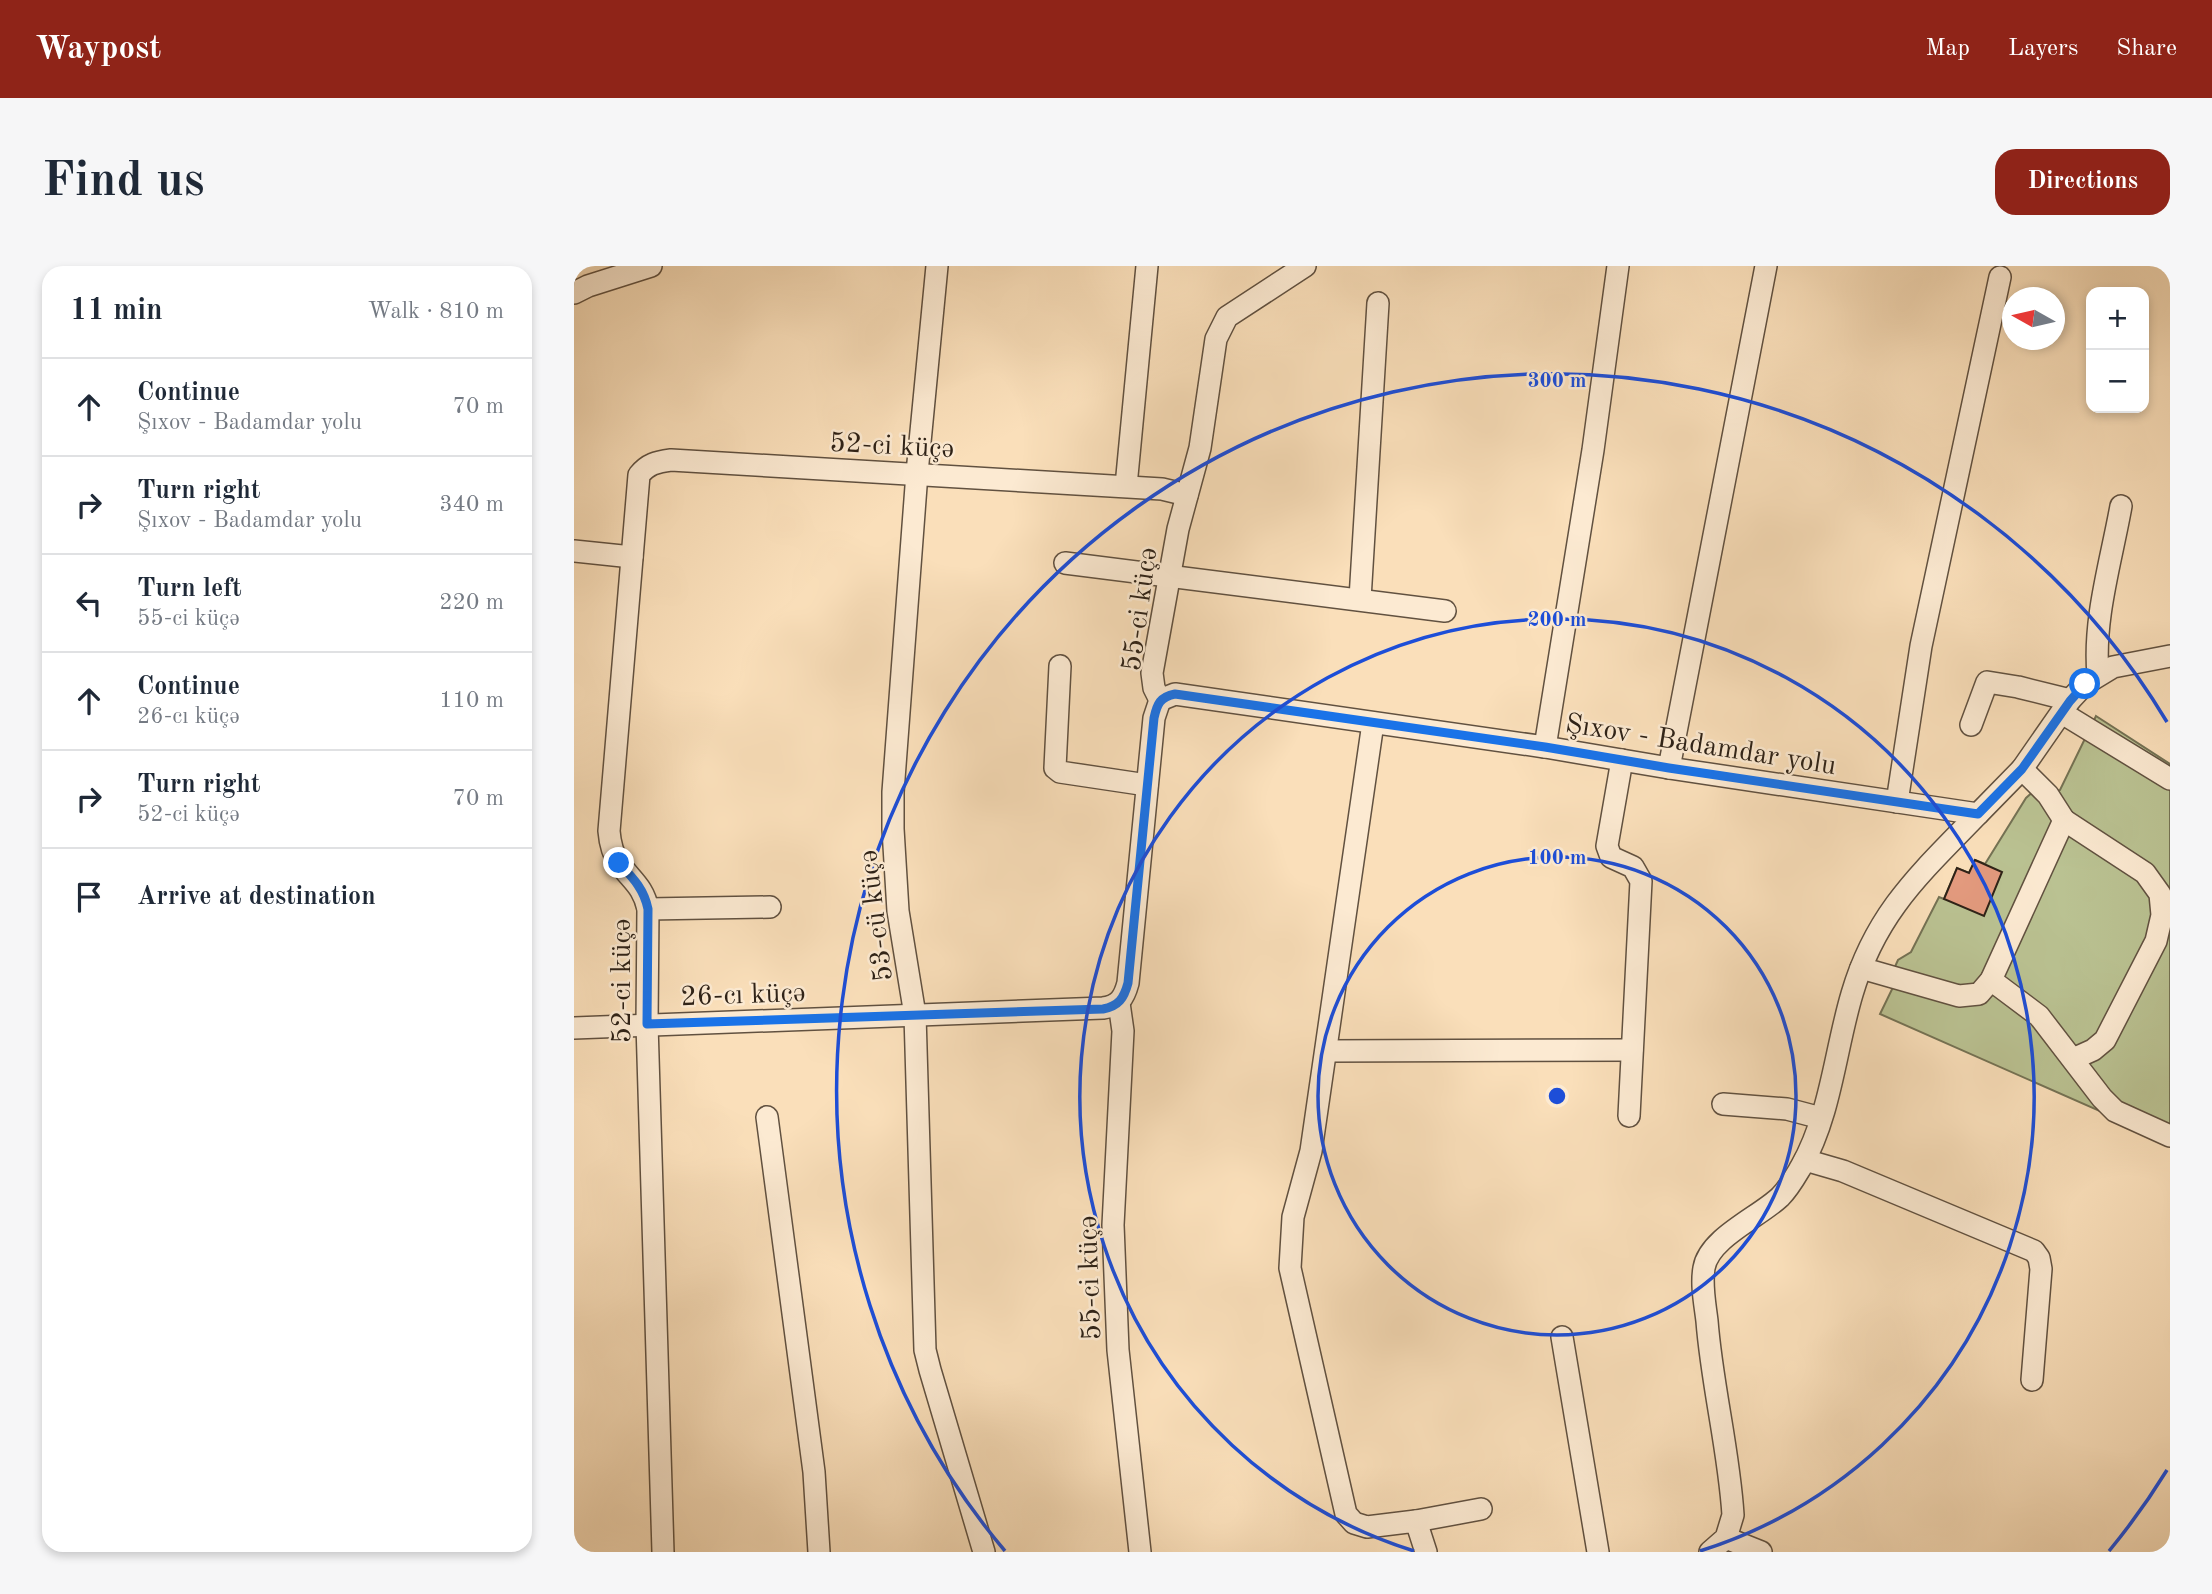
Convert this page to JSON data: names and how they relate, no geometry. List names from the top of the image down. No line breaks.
{"streets":{"street":["52-ci küçə","55-ci küçə","Şıxov - Badamdar yolu","53-cü küçə","26-cı küçə"]},"crossings":[["52-ci küçə","55-ci küçə"],["52-ci küçə","53-cü küçə"],["52-ci küçə","26-cı küçə"],["55-ci küçə","Şıxov - Badamdar yolu"],["53-cü küçə","26-cı küçə"]],"north":"left","page":{"header":"Waypost","nav":["Map","Layers","Share"],"buttons":"Directions","title":"Find us","heading":["11 min","Walk · 810 m"],"map_buttons":["+","−"],"list":[["Continue","Şıxov - Badamdar yolu","70 m"],["Turn right","Şıxov - Badamdar yolu","340 m"],["Turn left","55-ci küçə","220 m"],["Continue","26-cı küçə","110 m"],["Turn right","52-ci küçə","70 m"],"Arrive at destination"]},"rings":["300 m","200 m","100 m"]}
